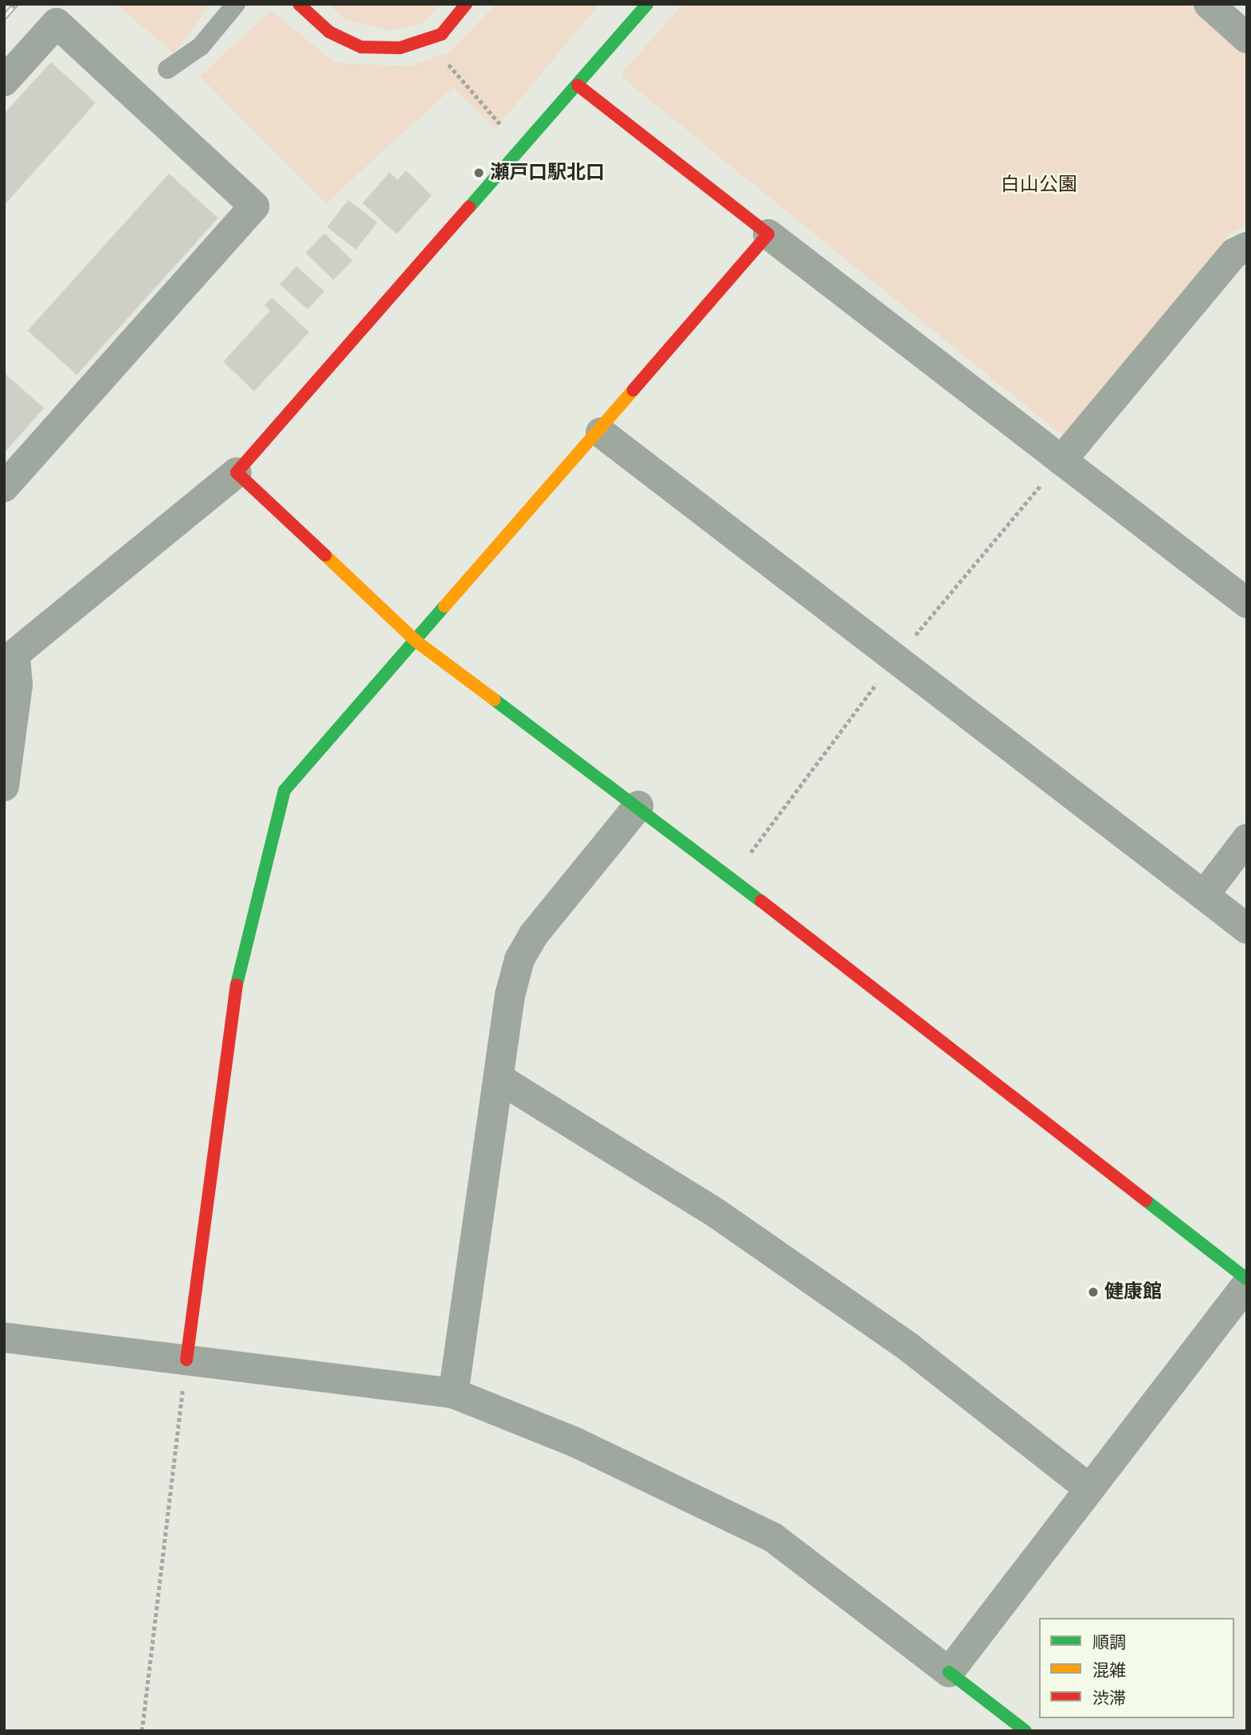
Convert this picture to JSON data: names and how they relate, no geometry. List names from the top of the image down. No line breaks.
{"parks":["白山公園"],"places":["瀬戸口駅北口","健康館"],"legend":["順調","混雑","渋滞"]}
